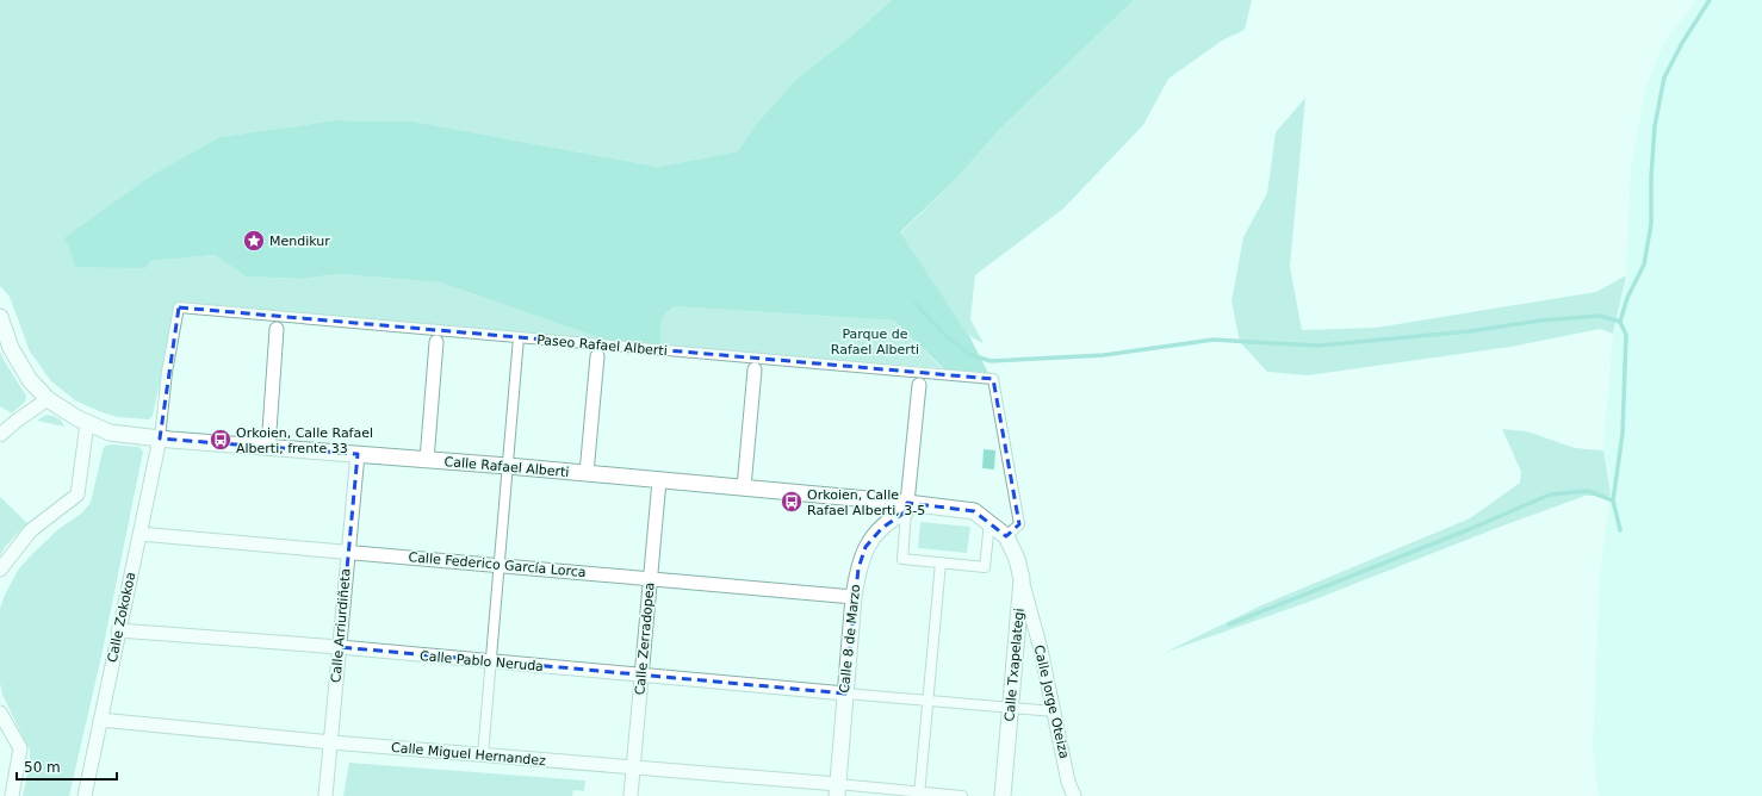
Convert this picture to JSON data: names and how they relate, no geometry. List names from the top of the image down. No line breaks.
{"streets":{"street":["Paseo Rafael Alberti","Calle Rafael Alberti","Calle Federico García Lorca","Calle Zokokoa","Calle Arriurdiñeta","Calle Zerradopea","Calle 8 de Marzo","Calle Pablo Neruda","Calle Txapelategi","Calle Jorge Oteiza","Calle Miguel Hernandez"]},"crossings":[["Paseo Rafael Alberti","Calle Rafael Alberti"],["Paseo Rafael Alberti","Calle Zokokoa"],["Paseo Rafael Alberti","Calle Txapelategi"],["Calle Rafael Alberti","Calle Zokokoa"],["Calle Rafael Alberti","Calle Arriurdiñeta"],["Calle Rafael Alberti","Calle Zerradopea"],["Calle Rafael Alberti","Calle 8 de Marzo"],["Calle Rafael Alberti","Calle Txapelategi"],["Calle Federico García Lorca","Calle Zokokoa"],["Calle Federico García Lorca","Calle Arriurdiñeta"],["Calle Federico García Lorca","Calle Zerradopea"],["Calle Federico García Lorca","Calle 8 de Marzo"],["Calle Zokokoa","Calle Pablo Neruda"],["Calle Zokokoa","Calle Miguel Hernandez"],["Calle Arriurdiñeta","Calle Pablo Neruda"],["Calle Arriurdiñeta","Calle Miguel Hernandez"],["Calle Zerradopea","Calle Pablo Neruda"],["Calle Zerradopea","Calle Miguel Hernandez"],["Calle 8 de Marzo","Calle Pablo Neruda"],["Calle 8 de Marzo","Calle Miguel Hernandez"],["Calle Txapelategi","Calle Jorge Oteiza"]],"parks":["Parque de Rafael Alberti"],"places":{"place":["Mendikur"],"bus stop":["Orkoien, Calle Rafael Alberti, frente 33","Orkoien, Calle Rafael Alberti, 3-5"]},"scale_bar":"50 m"}
